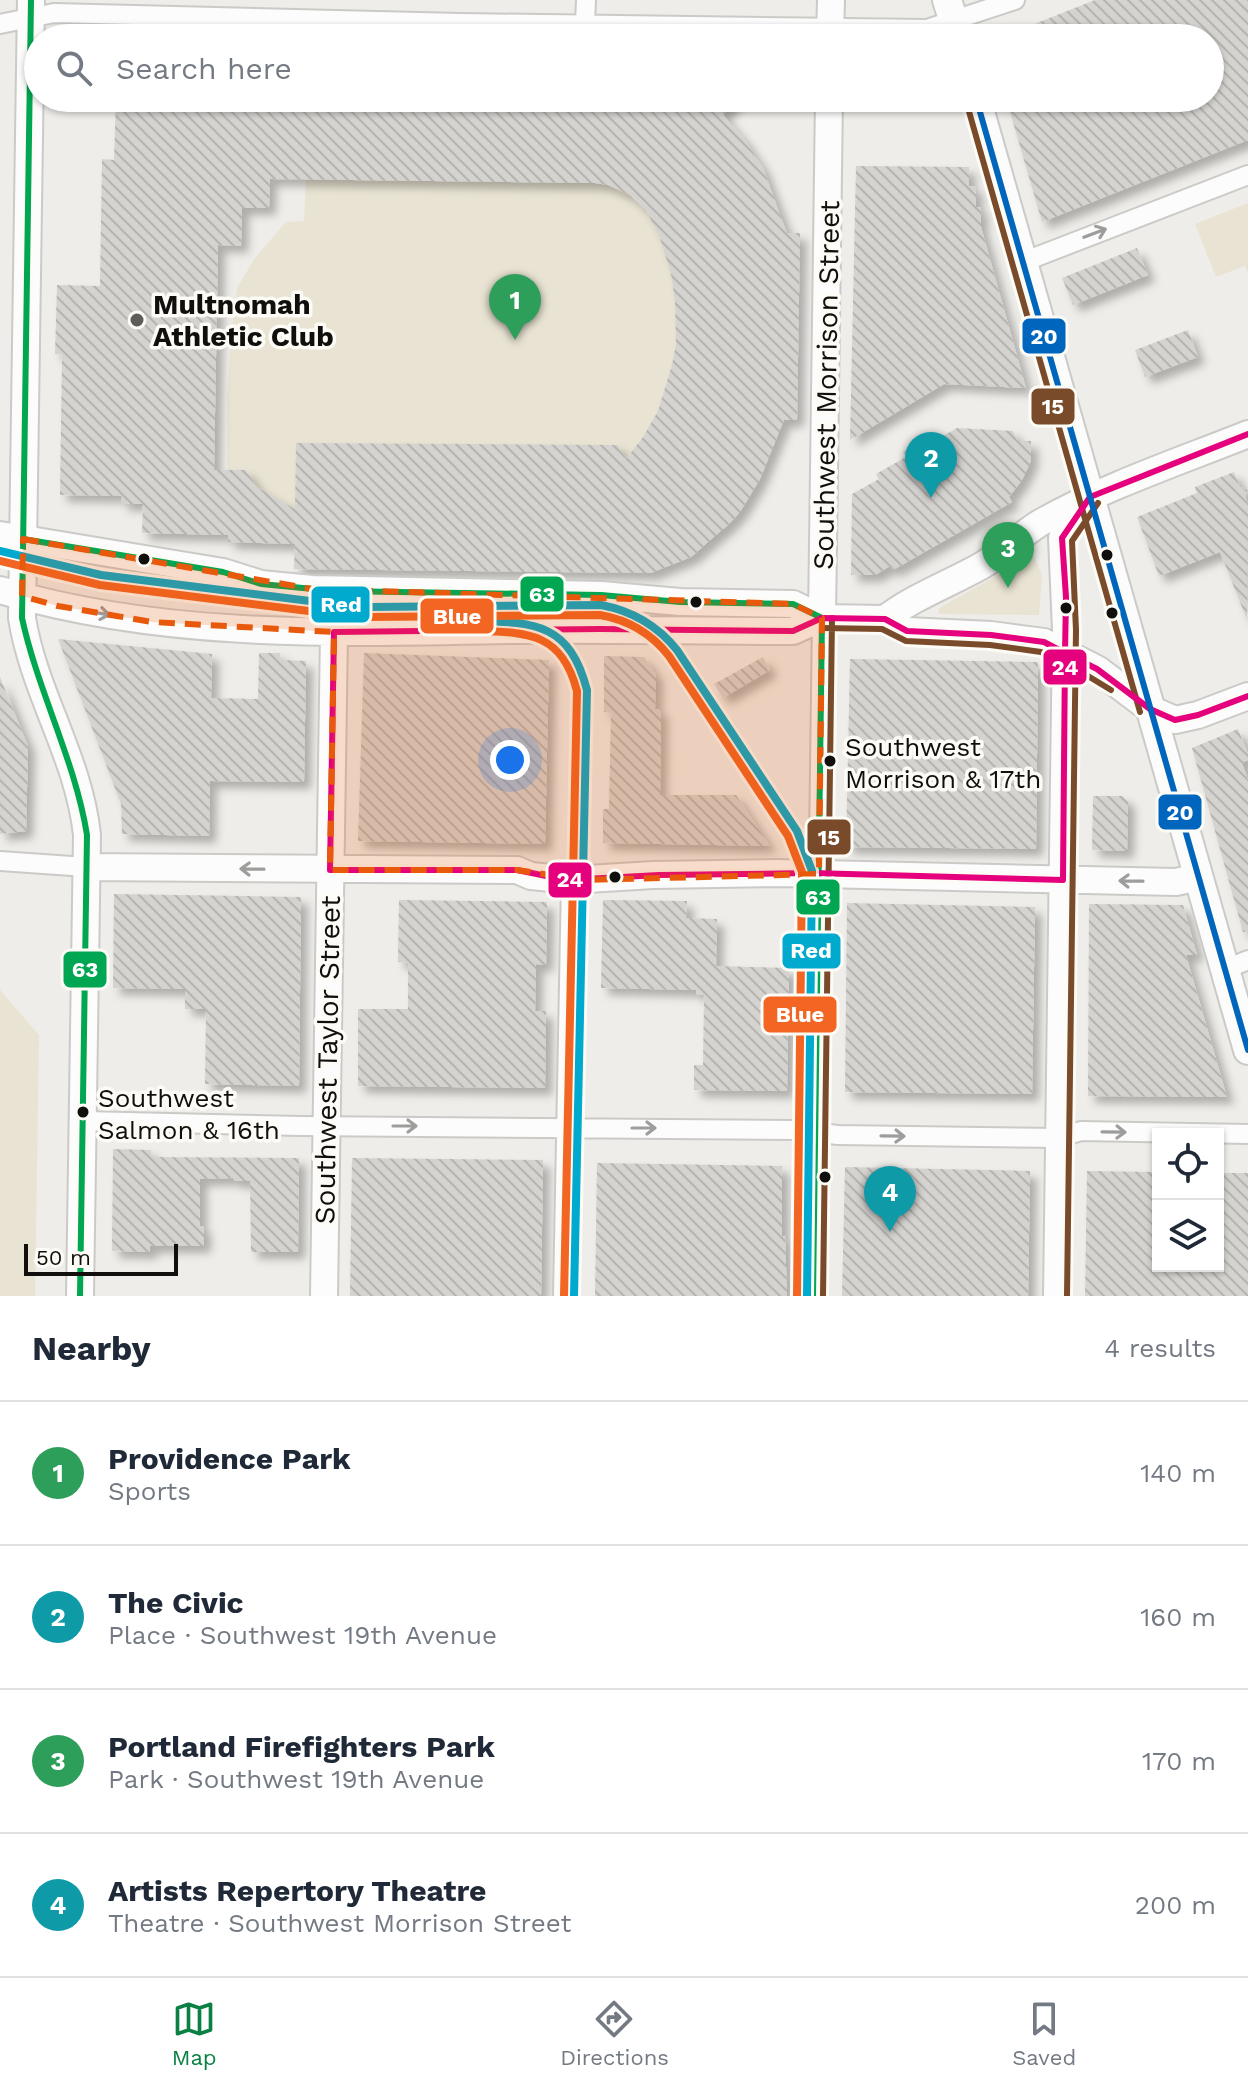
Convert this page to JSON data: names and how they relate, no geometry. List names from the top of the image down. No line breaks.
{"streets":{"street":["Southwest Morrison Street","Southwest Taylor Street"]},"places":["Multnomah Athletic Club","Southwest Morrison & 17th","Southwest Salmon & 16th"],"lines":["transit line 63","transit line 15","transit line 20","transit line 24","transit line Red","transit line Blue"],"scale_bar":"50 m","page":{"search":"Search here","pins":["1","2","3","4"],"scale":"50 m","heading":["Nearby","4 results"],"list":[{"mark":"1","name":"Providence Park","note":"Sports","value":"140 m"},{"mark":"2","name":"The Civic","note":"Place · Southwest 19th Avenue","value":"160 m"},{"mark":"3","name":"Portland Firefighters Park","note":"Park · Southwest 19th Avenue","value":"170 m"},{"mark":"4","name":"Artists Repertory Theatre","note":"Theatre · Southwest Morrison Street","value":"200 m"}],"nav":["Map","Directions","Saved"]}}
